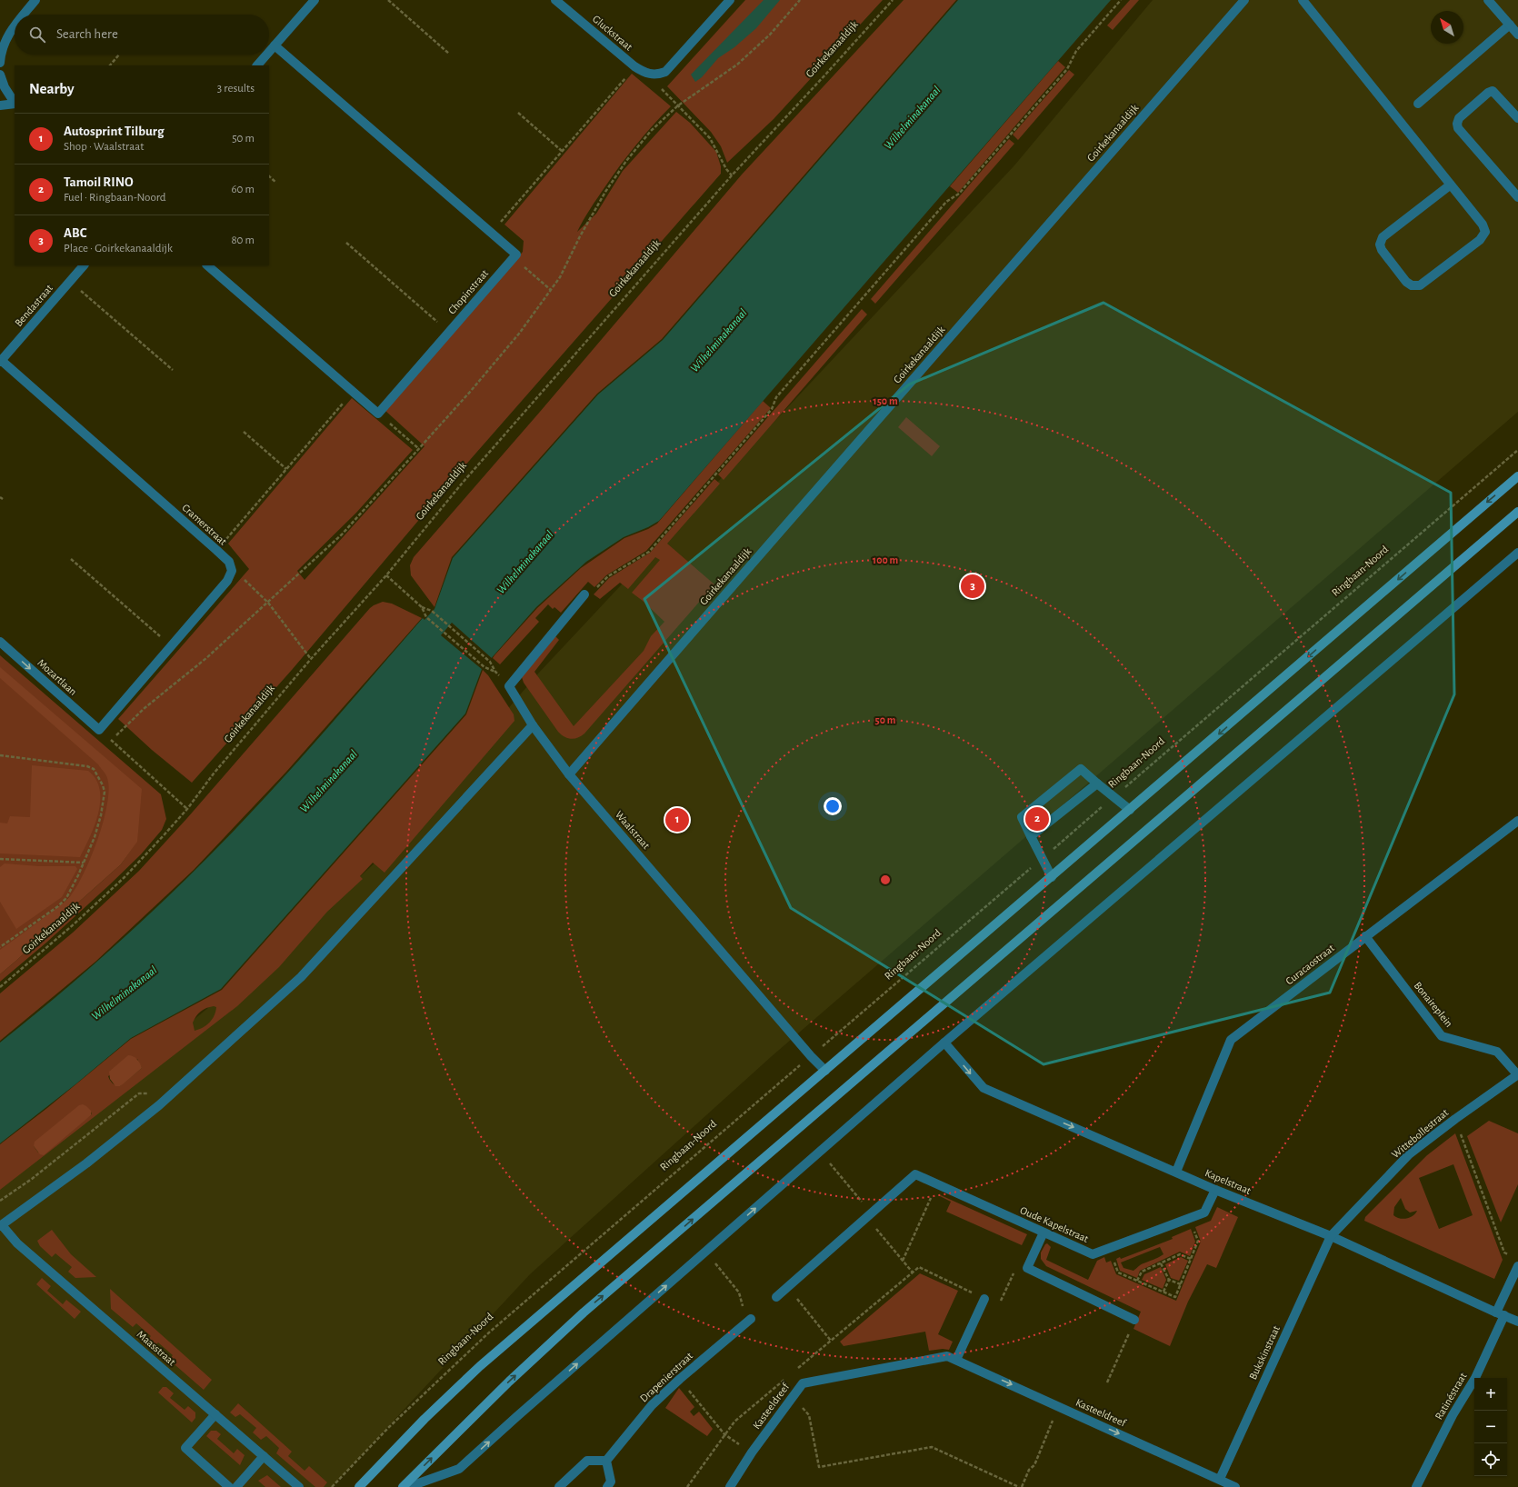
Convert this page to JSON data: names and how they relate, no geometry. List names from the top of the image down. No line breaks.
{"streets":{"street":["Gluckstraat","Goirkekanaaldijk","Chopinstraat","Bendastraat","Cramerstraat","Mozartlaan","Waalstraat","Curacaostraat","Bonaireplein","Wittebollestraat","Kapelstraat","Oude Kapelstraat","Maasstraat","Bukskinstraat","Drapenierstraat","Ratinéstraat","Kasteeldreef"],"path":["Ringbaan-Noord"]},"crossings":[["Goirkekanaaldijk","Waalstraat"],["Bendastraat","Cramerstraat"],["Ringbaan-Noord","Waalstraat"],["Curacaostraat","Bonaireplein"],["Curacaostraat","Kapelstraat"],["Bonaireplein","Wittebollestraat"],["Wittebollestraat","Kapelstraat"],["Wittebollestraat","Bukskinstraat"],["Kapelstraat","Oude Kapelstraat"],["Kapelstraat","Bukskinstraat"],["Kapelstraat","Ratinéstraat"],["Bukskinstraat","Kasteeldreef"]],"one_way":["Mozartlaan","Kapelstraat","Kasteeldreef"],"water":["Wilhelminakanaal"],"north":"top left","page":{"search":"Search here","heading":["Nearby","3 results"],"list":[{"mark":"1","name":"Autosprint Tilburg","note":"Shop · Waalstraat","value":"50 m"},{"mark":"2","name":"Tamoil RINO","note":"Fuel · Ringbaan-Noord","value":"60 m"},{"mark":"3","name":"ABC","note":"Place · Goirkekanaaldijk","value":"80 m"}],"pins":["3","2","1"],"map_buttons":["+","−"]},"rings":["150 m","100 m","50 m"]}
